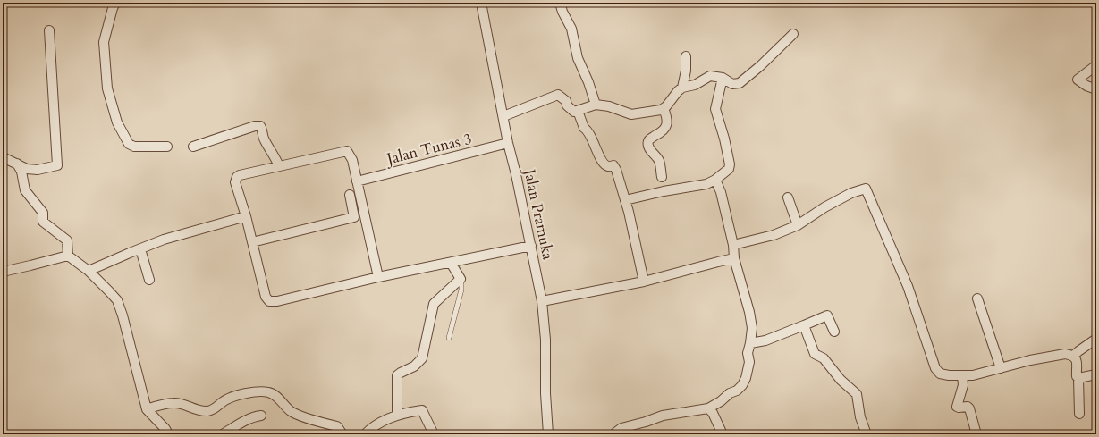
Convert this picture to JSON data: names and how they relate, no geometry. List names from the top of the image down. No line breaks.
{"streets":{"street":["Jalan Tunas 3","Jalan Pramuka"]},"crossings":[["Jalan Tunas 3","Jalan Pramuka"]]}
